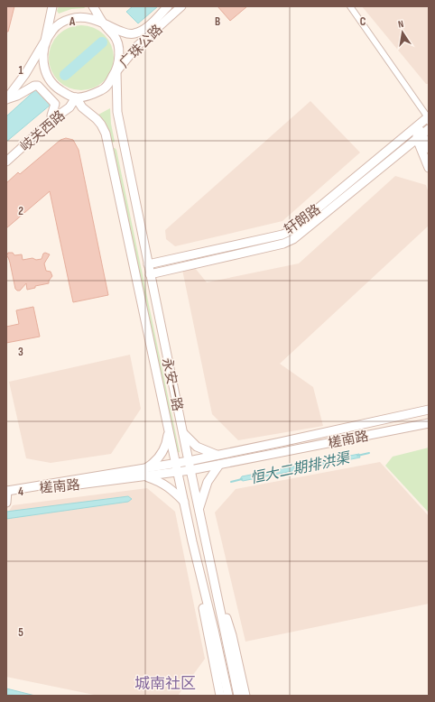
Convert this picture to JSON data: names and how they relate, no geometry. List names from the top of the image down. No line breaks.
{"streets":{"main road":["广珠公路","岐关西路","轩朗路","永安一路","槎南路"]},"crossings":[["广珠公路","岐关西路"],["广珠公路","永安一路"],["岐关西路","永安一路"],["轩朗路","永安一路"],["永安一路","槎南路"]],"districts":["城南社区"],"water":["恒大二期排洪渠"],"north":"top","grid":{"columns":["A","B","C"],"rows":["1","2","3","4","5"]}}
